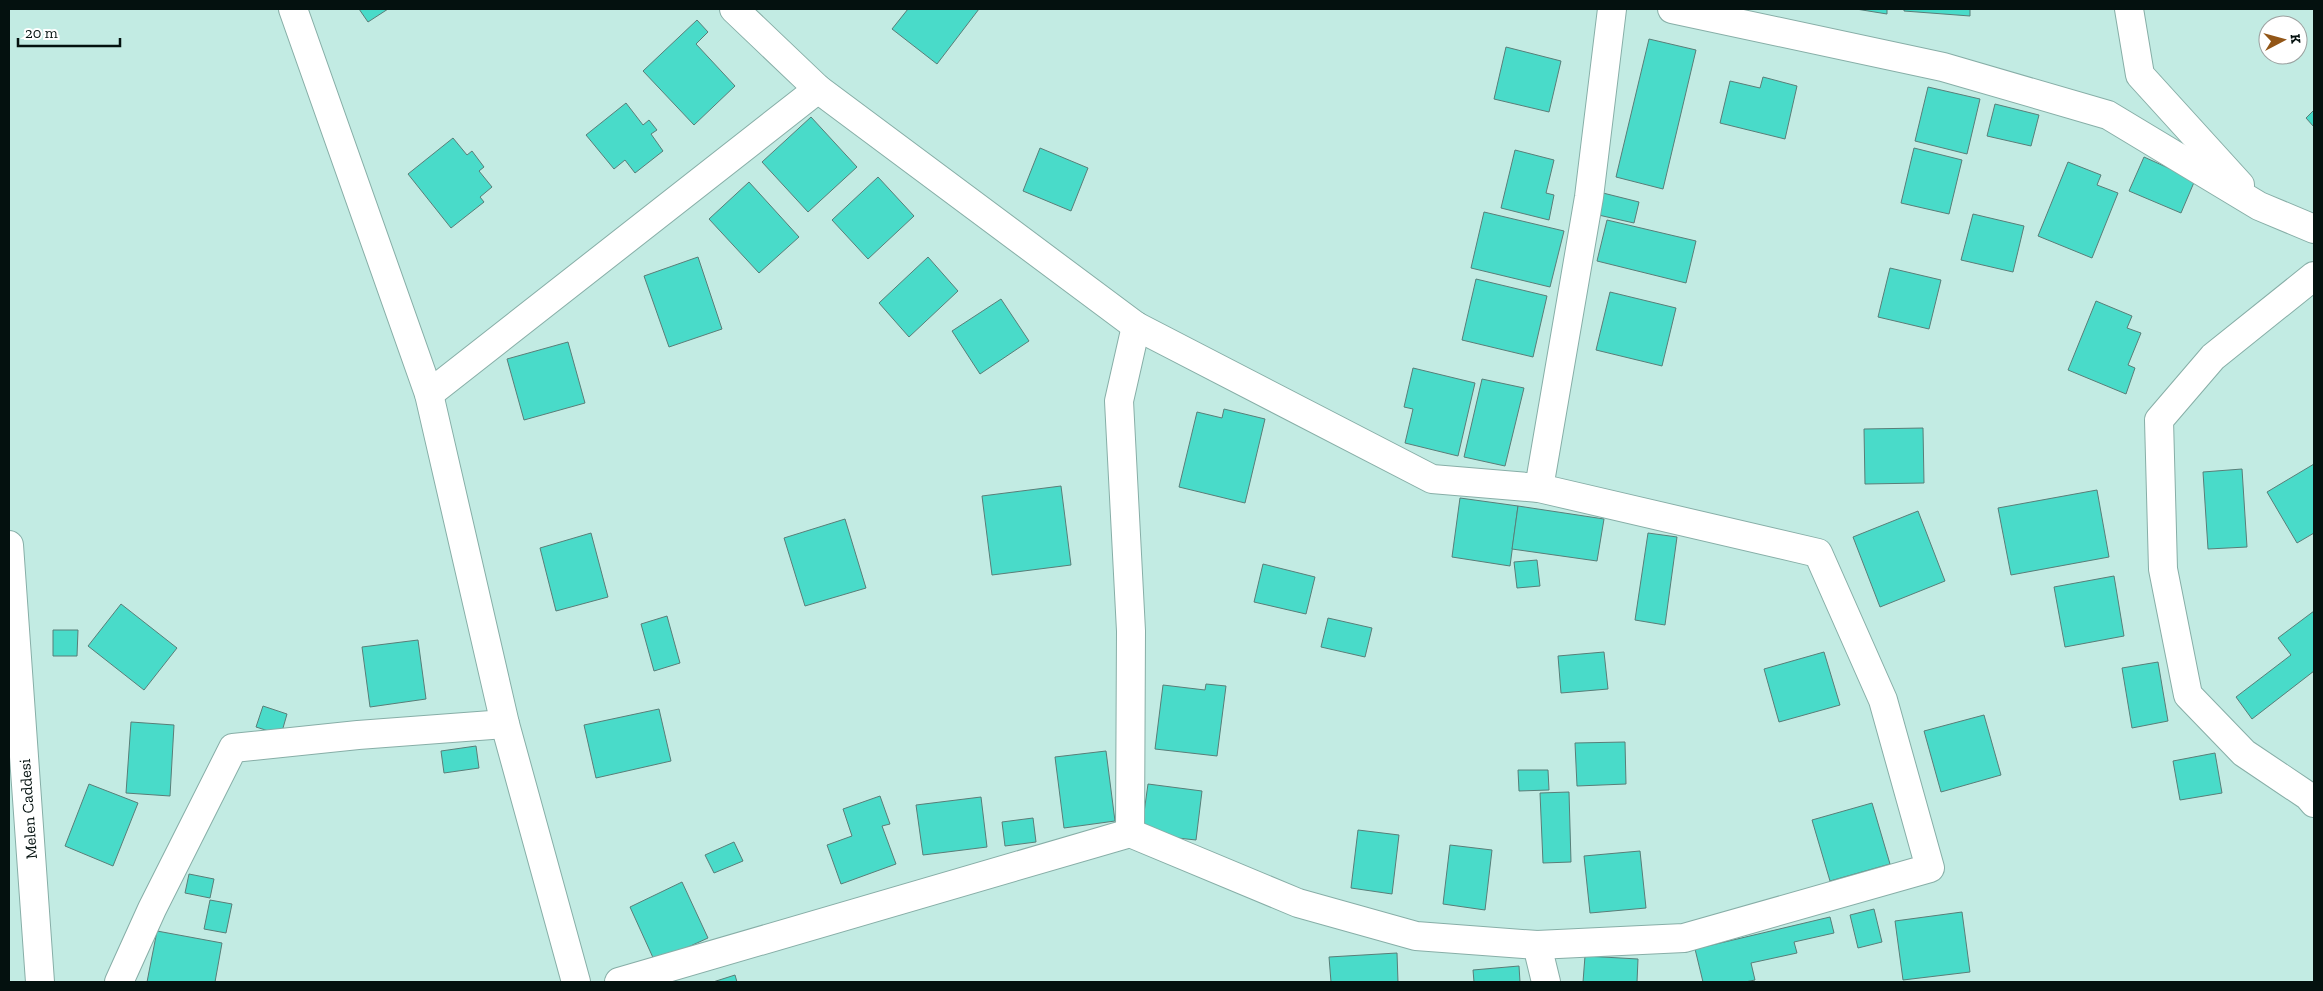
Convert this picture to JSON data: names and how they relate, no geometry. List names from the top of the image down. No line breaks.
{"streets":{"street":["Melen Caddesi"]},"scale_bar":"20 m","north":"right"}
